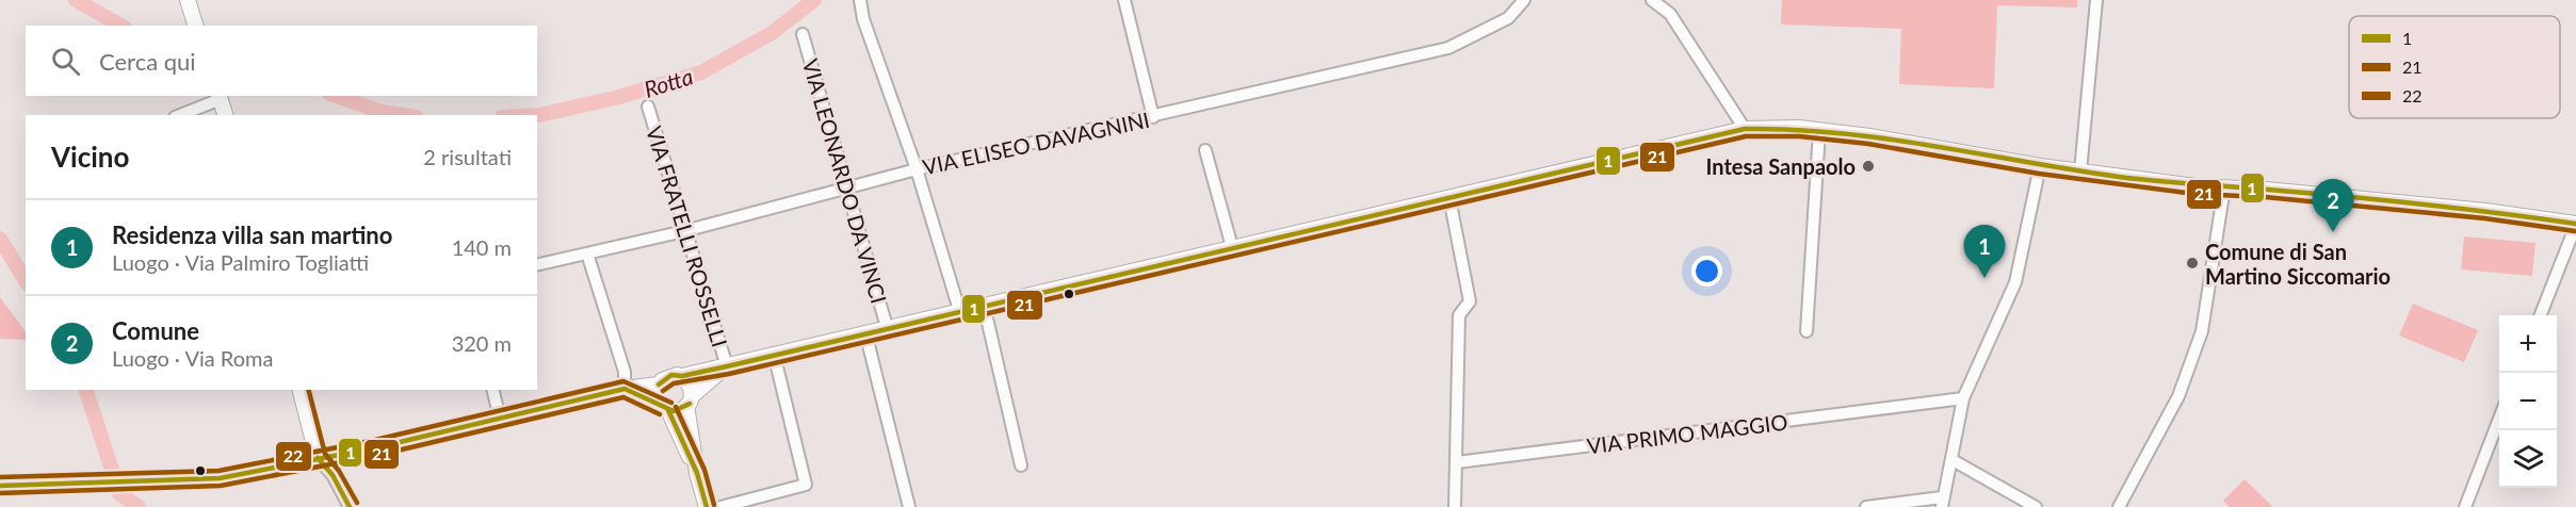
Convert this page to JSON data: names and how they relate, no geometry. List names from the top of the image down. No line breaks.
{"streets":{"street":["VIA ELISEO DAVAGNINI","VIA LEONARDO DA VINCI","VIA FRATELLI ROSSELLI","VIA PRIMO MAGGIO"]},"crossings":[["VIA ELISEO DAVAGNINI","VIA LEONARDO DA VINCI"],["VIA ELISEO DAVAGNINI","VIA FRATELLI ROSSELLI"]],"water":["Rotta"],"places":["Intesa Sanpaolo","Comune di San Martino Siccomario"],"lines":["transit line 1","transit line 21","transit line 22"],"legend":["1","21","22"],"page":{"search":"Cerca qui","heading":["Vicino","2 risultati"],"pins":["2","1"],"list":[{"mark":"1","name":"Residenza villa san martino","note":"Luogo · Via Palmiro Togliatti","value":"140 m"},{"mark":"2","name":"Comune","note":"Luogo · Via Roma","value":"320 m"}],"map_buttons":["+","−"]}}
